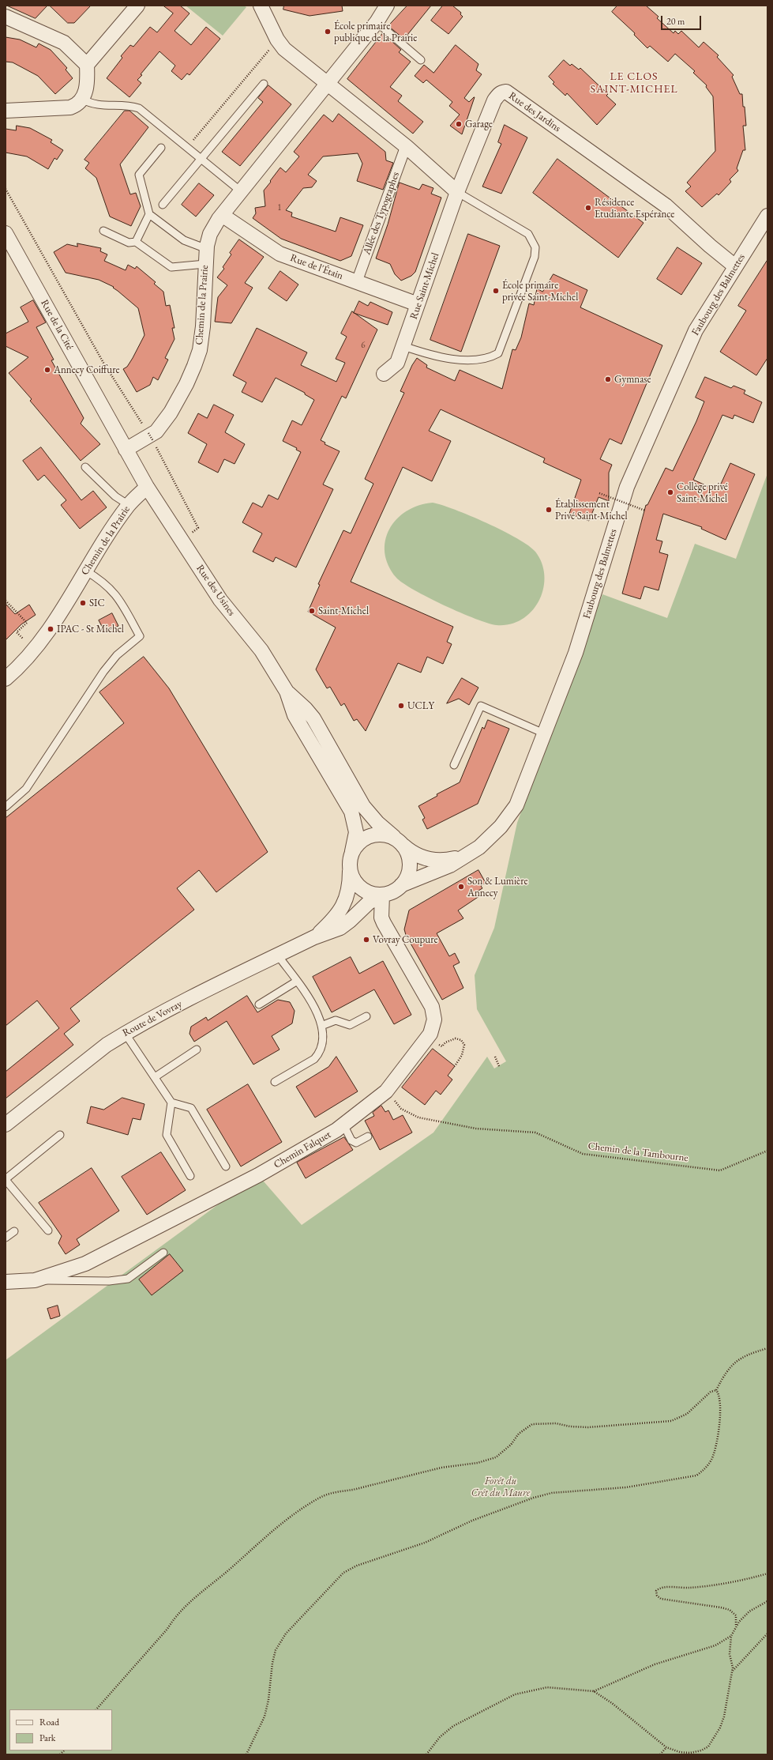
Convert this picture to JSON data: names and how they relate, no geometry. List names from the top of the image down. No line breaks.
{"streets":{"street":["Rue des Jardins","Allée des Typographes","Rue de l'Étain","Rue Saint-Michel","Faubourg des Balmettes","Chemin de la Prairie","Rue de la Cité","Rue des Usines","Route de Vovray","Chemin Falquet"],"path":["Chemin de la Tambourne"]},"crossings":[["Rue des Jardins","Rue Saint-Michel"],["Rue des Jardins","Faubourg des Balmettes"],["Allée des Typographes","Rue de l'Étain"],["Rue de l'Étain","Rue Saint-Michel"],["Rue de l'Étain","Chemin de la Prairie"],["Faubourg des Balmettes","Rue des Usines"],["Faubourg des Balmettes","Route de Vovray"],["Faubourg des Balmettes","Chemin Falquet"],["Chemin de la Prairie","Rue de la Cité"],["Chemin de la Prairie","Rue des Usines"],["Rue des Usines","Route de Vovray"],["Rue des Usines","Chemin Falquet"],["Route de Vovray","Chemin Falquet"],["Chemin Falquet","Chemin de la Tambourne"]],"districts":["LE CLOS SAINT-MICHEL"],"parks":["Forêt du Crêt du Maure"],"places":["École primaire publique de la Prairie","Garage","Résidence Etudiante Espérance","École primaire privée Saint-Michel","Annecy Coiffure","Gymnase","Collège privé Saint-Michel","Établissement Privé Saint-Michel","SIC","Saint-Michel","IPAC - St Michel","UCLY","Son & Lumière Annecy","Vovray Coupure"],"house_numbers":["1","6"],"legend":["Road","Park"],"scale_bar":"20 m"}
